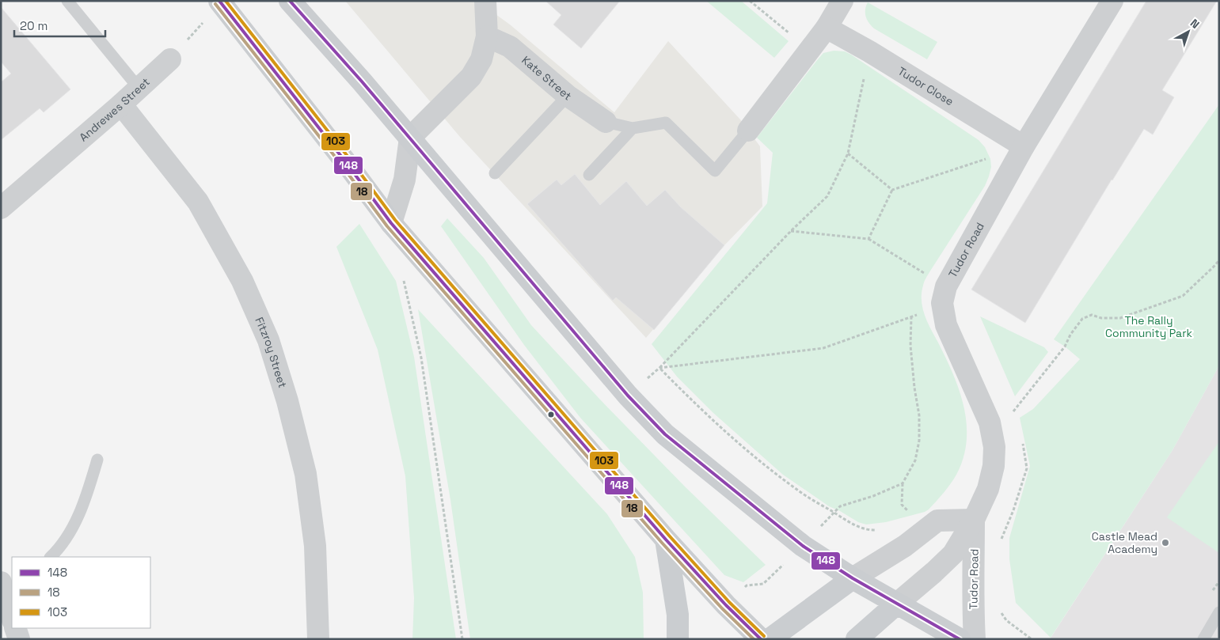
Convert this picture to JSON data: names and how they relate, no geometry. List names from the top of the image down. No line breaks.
{"streets":{"street":["Kate Street","Tudor Close","Andrewes Street","Tudor Road","Fitzroy Street"]},"crossings":[["Tudor Close","Tudor Road"],["Andrewes Street","Fitzroy Street"]],"parks":["The Rally Community Park"],"places":["Castle Mead Academy"],"lines":["transit line 148","transit line 103","transit line 18"],"legend":["148","18","103"],"scale_bar":"20 m","north":"top right"}
